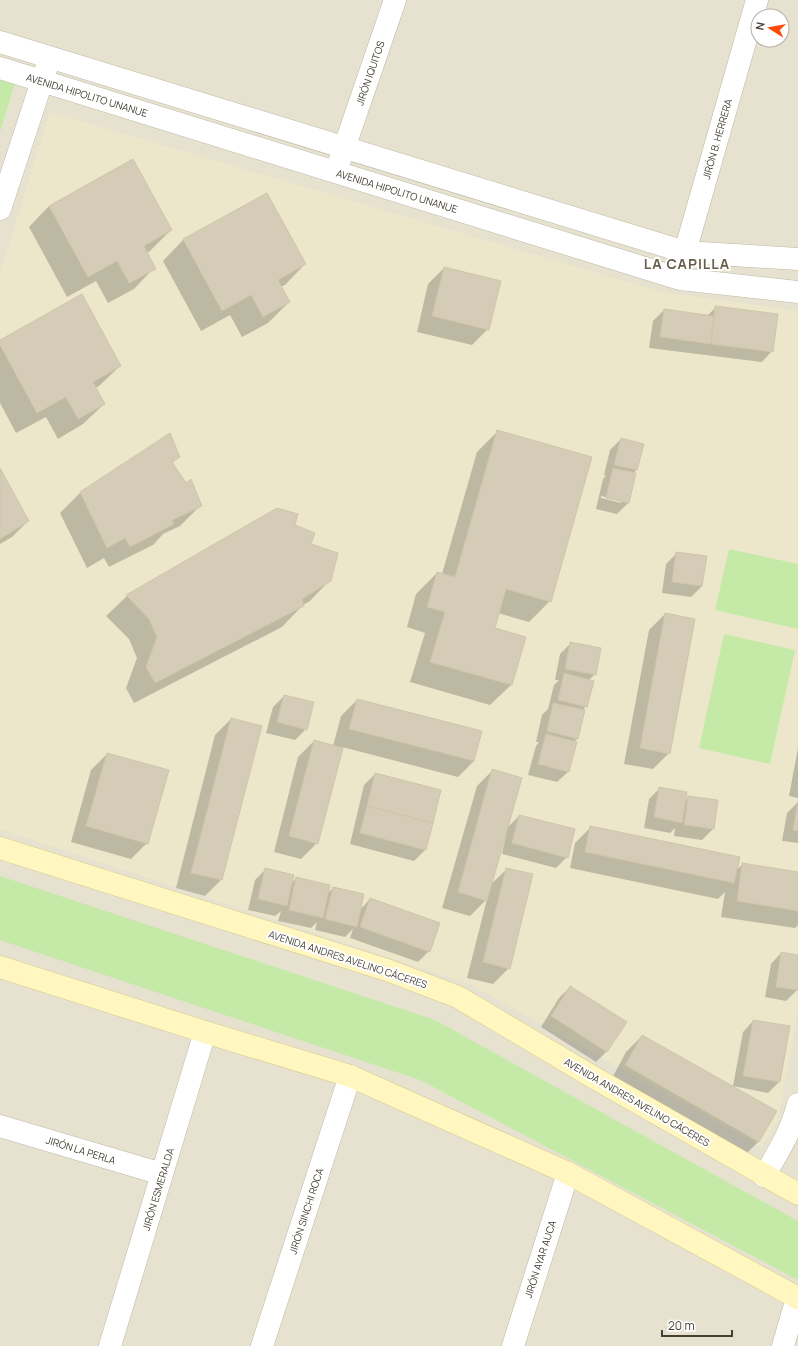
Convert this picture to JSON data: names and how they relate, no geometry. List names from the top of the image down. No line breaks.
{"streets":{"main road":["AVENIDA ANDRES AVELINO CÁCERES"],"street":["JIRÓN IQUITOS","AVENIDA HIPOLITO UNANUE","JIRÓN B. HERRERA","JIRÓN LA PERLA","JIRÓN ESMERALDA","JIRÓN SINCHI ROCA","JIRÓN AYAR AUCA"]},"crossings":[["JIRÓN IQUITOS","AVENIDA HIPOLITO UNANUE"],["AVENIDA HIPOLITO UNANUE","JIRÓN B. HERRERA"],["JIRÓN LA PERLA","JIRÓN ESMERALDA"]],"districts":["LA CAPILLA"],"scale_bar":"20 m","north":"left"}
